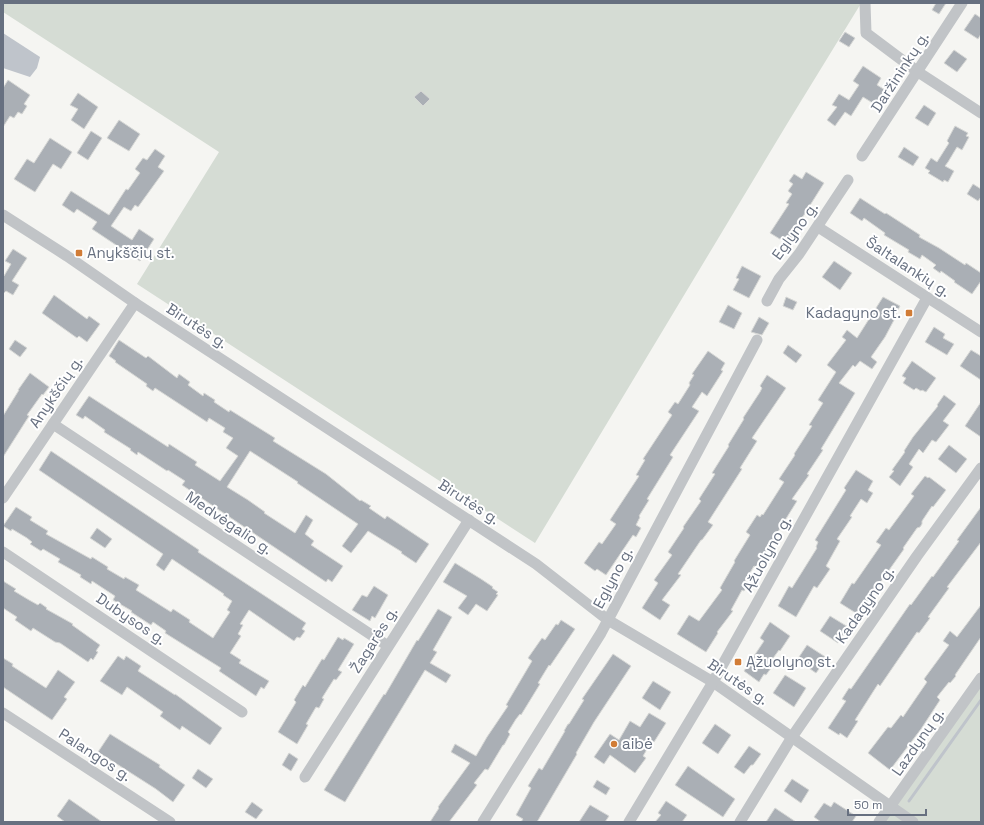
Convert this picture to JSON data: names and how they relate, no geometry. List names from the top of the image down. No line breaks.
{"streets":{"street":["Daržininkų g.","Eglyno g.","Šaltalankių g.","Birutės g.","Anykščių g.","Medvėgalio g.","Ąžuolyno g.","Kadagyno g.","Dubysos g.","Žagarės g.","Lazdynų g.","Palangos g."]},"crossings":[["Eglyno g.","Šaltalankių g."],["Eglyno g.","Birutės g."],["Šaltalankių g.","Ąžuolyno g."],["Birutės g.","Anykščių g."],["Birutės g.","Ąžuolyno g."],["Birutės g.","Kadagyno g."],["Birutės g.","Žagarės g."],["Birutės g.","Lazdynų g."],["Anykščių g.","Medvėgalio g."],["Medvėgalio g.","Žagarės g."]],"places":{"transit":["Anykščių st.","Kadagyno st.","Ąžuolyno st."],"other":["aibė"]},"scale_bar":"50 m"}
